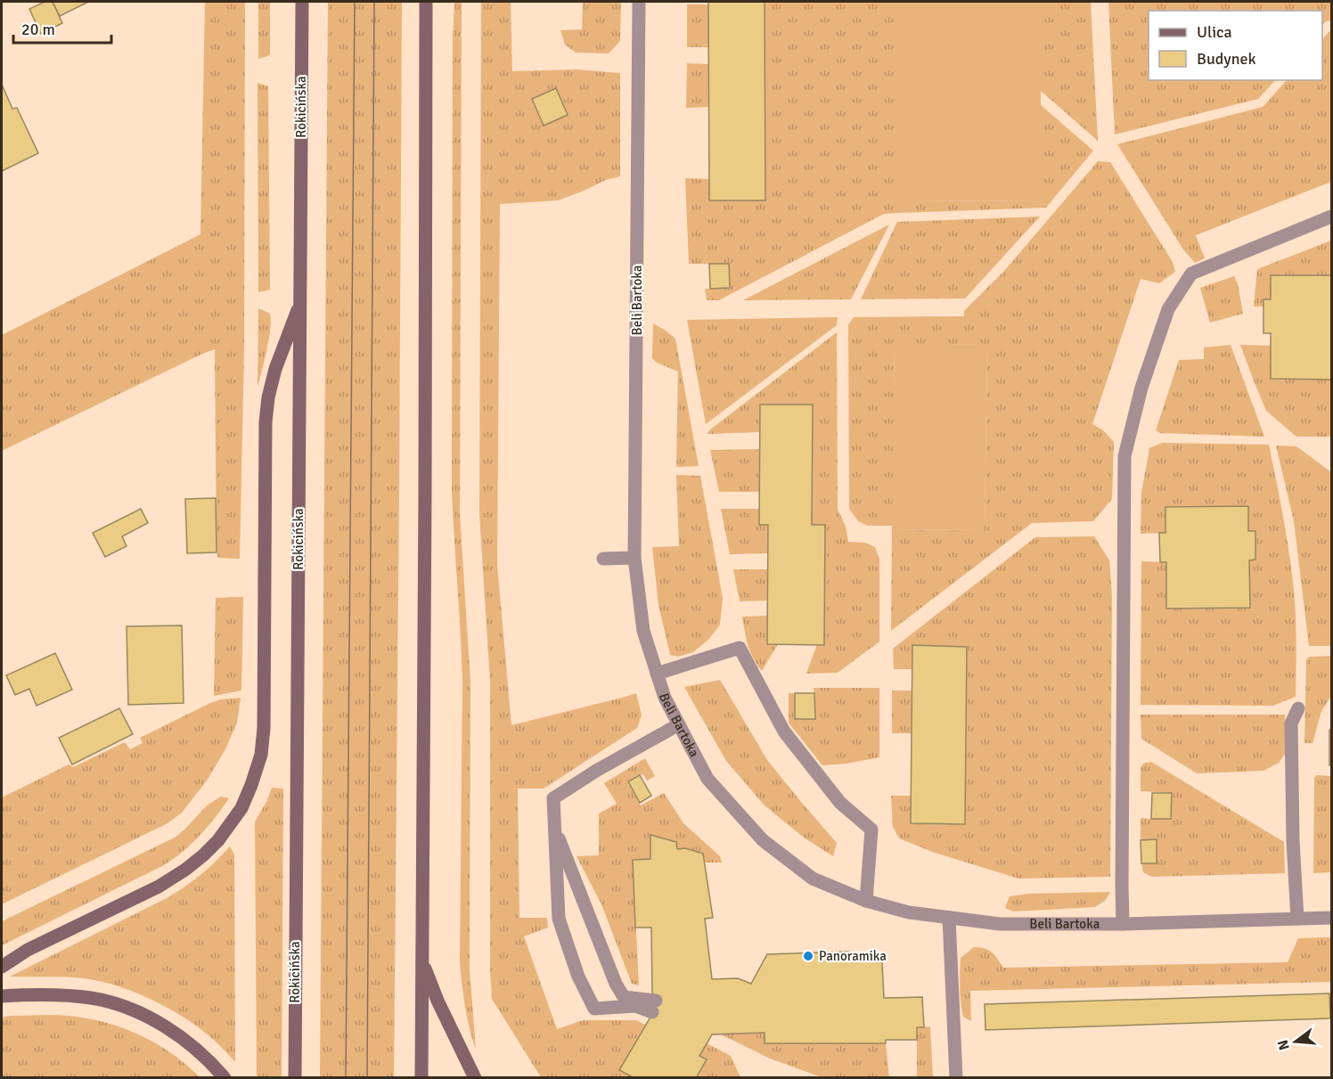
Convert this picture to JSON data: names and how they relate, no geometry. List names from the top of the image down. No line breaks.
{"streets":{"main road":["Rokicińska"],"street":["Beli Bartoka"]},"places":["Panoramika"],"legend":["Ulica","Budynek"],"scale_bar":"20 m","north":"left"}
